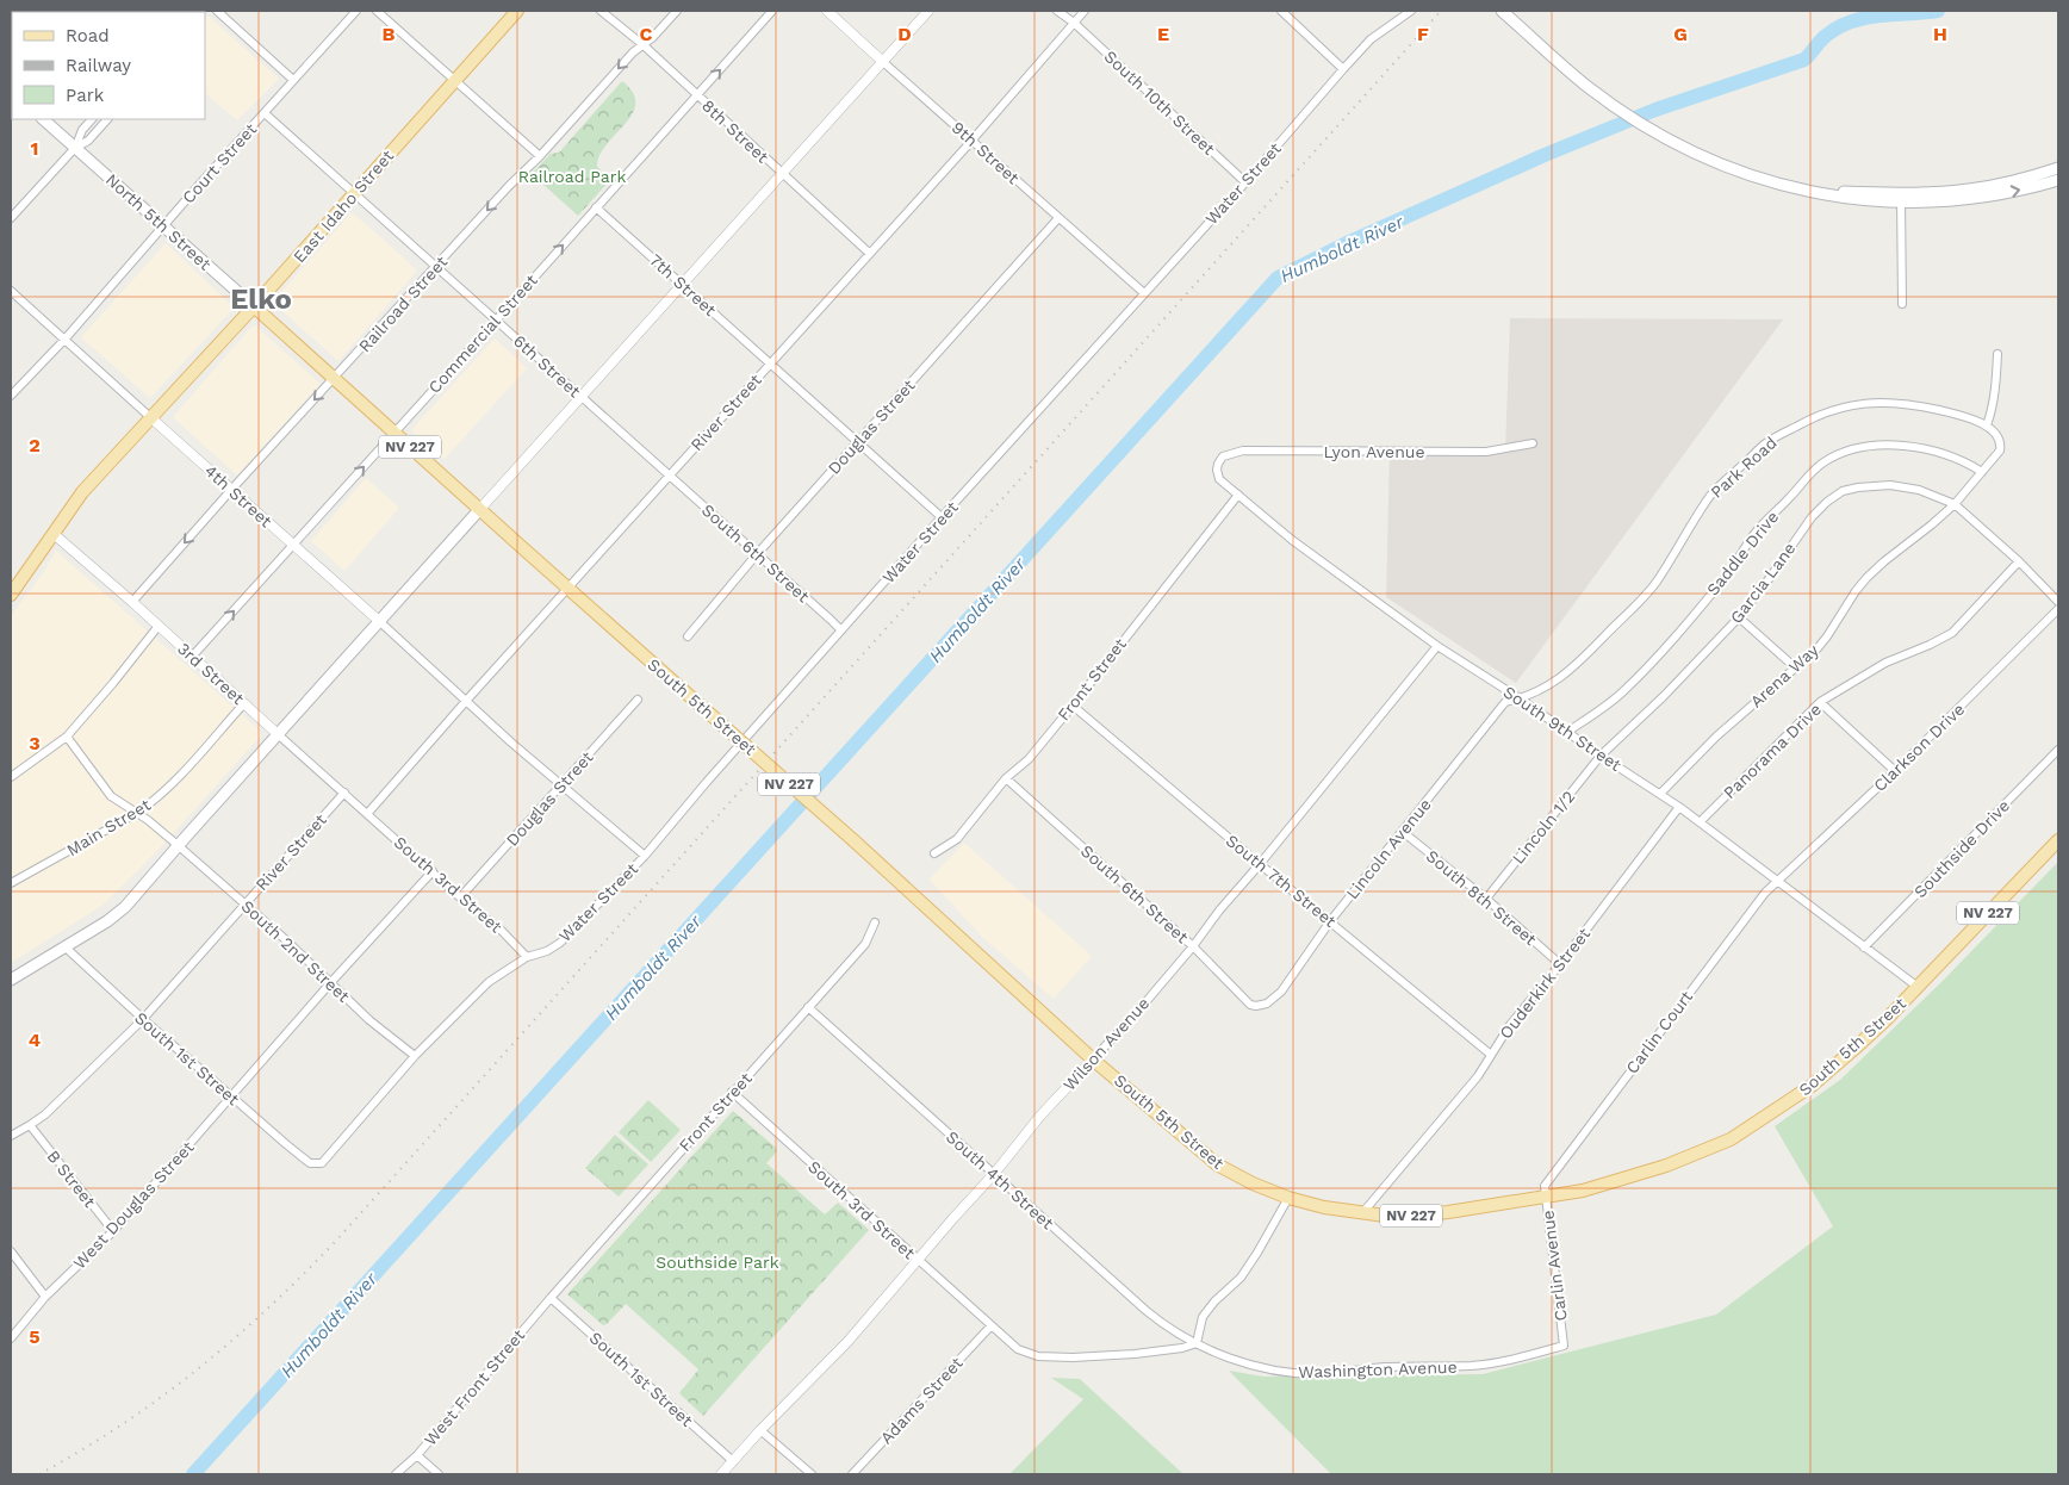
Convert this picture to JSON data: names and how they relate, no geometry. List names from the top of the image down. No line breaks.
{"streets":{"main road":["East Idaho Street","North 5th Street","NV 227","South 5th Street"],"street":["South 10th Street","8th Street","9th Street","Court Street","Water Street","7th Street","Railroad Street","Commercial Street","6th Street","River Street","Douglas Street","Lyon Avenue","Park Road","4th Street","South 6th Street","Saddle Drive","Garcia Lane","3rd Street","Arena Way","Front Street","South 9th Street","Clarkson Drive","Panorama Drive","Main Street","Lincoln 1/2","Lincoln Avenue","Southside Drive","South 7th Street","South 3rd Street","South 8th Street","South 2nd Street","Ouderkirk Street","Carlin Court","Wilson Avenue","South 1st Street","B Street","South 4th Street","West Douglas Street","Carlin Avenue","Washington Avenue","West Front Street","Adams Street"]},"crossings":[["South 10th Street","Water Street"],["South 10th Street","River Street"],["8th Street","Railroad Street"],["8th Street","Commercial Street"],["8th Street","River Street"],["9th Street","Water Street"],["9th Street","River Street"],["9th Street","Douglas Street"],["Court Street","North 5th Street"],["Court Street","6th Street"],["Court Street","4th Street"],["Water Street","South 6th Street"],["Water Street","South 3rd Street"],["Water Street","South 2nd Street"],["Water Street","South 1st Street"],["East Idaho Street","North 5th Street"],["East Idaho Street","6th Street"],["East Idaho Street","4th Street"],["East Idaho Street","3rd Street"],["North 5th Street","Railroad Street"],["North 5th Street","Commercial Street"],["North 5th Street","River Street"],["North 5th Street","South 5th Street"],["7th Street","Commercial Street"],["7th Street","River Street"],["Railroad Street","6th Street"],["Railroad Street","4th Street"],["Railroad Street","3rd Street"],["Commercial Street","6th Street"],["Commercial Street","4th Street"],["Commercial Street","3rd Street"],["6th Street","River Street"],["6th Street","South 6th Street"],["River Street","4th Street"],["River Street","South 6th Street"],["River Street","3rd Street"],["River Street","South 5th Street"],["River Street","South 3rd Street"],["River Street","South 2nd Street"],["River Street","South 1st Street"],["River Street","B Street"],["Douglas Street","South 6th Street"],["Douglas Street","South 3rd Street"],["NV 227","South 5th Street"],["NV 227","South 9th Street"],["Lyon Avenue","South 9th Street"],["Park Road","South 9th Street"],["Park Road","Lincoln Avenue"],["South 6th Street","Front Street"],["South 6th Street","Lincoln Avenue"],["South 6th Street","Wilson Avenue"],["Saddle Drive","South 9th Street"],["Garcia Lane","Arena Way"],["Garcia Lane","South 9th Street"],["Garcia Lane","Panorama Drive"],["Garcia Lane","Lincoln 1/2"],["3rd Street","Main Street"],["3rd Street","South 3rd Street"],["Arena Way","South 9th Street"],["Front Street","South 9th Street"],["Front Street","South 7th Street"],["Front Street","South 3rd Street"],["Front Street","South 1st Street"],["Front Street","South 4th Street"],["Front Street","West Front Street"],["South 5th Street","South 9th Street"],["South 5th Street","Ouderkirk Street"],["South 5th Street","Carlin Court"],["South 5th Street","Wilson Avenue"],["South 5th Street","Carlin Avenue"],["South 9th Street","Clarkson Drive"],["South 9th Street","Panorama Drive"],["South 9th Street","Lincoln 1/2"],["South 9th Street","Lincoln Avenue"],["South 9th Street","Southside Drive"],["South 9th Street","Ouderkirk Street"],["South 9th Street","Carlin Court"],["South 9th Street","Wilson Avenue"],["Clarkson Drive","Carlin Court"],["Main Street","South 2nd Street"],["Lincoln 1/2","South 8th Street"],["Lincoln Avenue","South 7th Street"],["Lincoln Avenue","South 8th Street"],["South 7th Street","Ouderkirk Street"],["South 7th Street","Wilson Avenue"],["South 3rd Street","Wilson Avenue"],["South 3rd Street","Adams Street"],["South 8th Street","Ouderkirk Street"],["Carlin Court","Carlin Avenue"],["Wilson Avenue","South 1st Street"],["Wilson Avenue","South 4th Street"],["South 1st Street","West Douglas Street"],["South 1st Street","West Front Street"],["B Street","West Douglas Street"],["South 4th Street","Washington Avenue"],["Carlin Avenue","Washington Avenue"]],"one_way":["Railroad Street","Commercial Street"],"districts":["Elko"],"water":["Humboldt River"],"parks":["Railroad Park","Southside Park"],"legend":["Road","Railway","Park"],"grid":{"columns":["B","C","D","E","F","G","H"],"rows":["1","2","3","4","5"]}}
